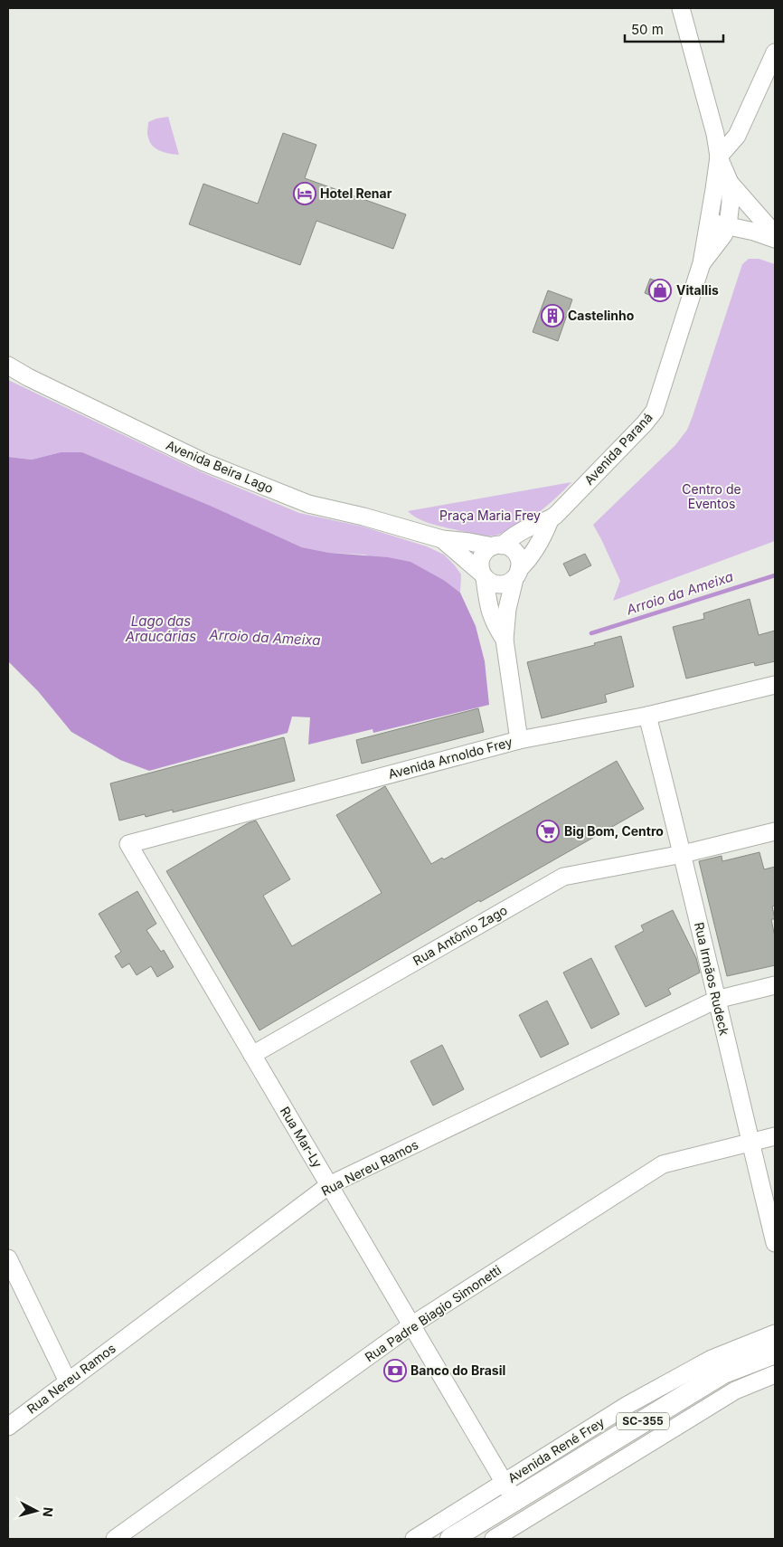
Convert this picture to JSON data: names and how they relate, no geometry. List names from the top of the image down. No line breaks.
{"streets":{"main road":["SC-355","Avenida René Frey"],"street":["Avenida Paraná","Avenida Beira Lago","Avenida Arnoldo Frey","Rua Antônio Zago","Rua Irmãos Rudeck","Rua Mar-Ly","Rua Nereu Ramos","Rua Padre Biagio Simonetti"]},"crossings":[["Avenida Paraná","Avenida Beira Lago"],["Avenida Paraná","Avenida Arnoldo Frey"],["Avenida Arnoldo Frey","Rua Irmãos Rudeck"],["Avenida Arnoldo Frey","Rua Mar-Ly"],["Rua Antônio Zago","Rua Irmãos Rudeck"],["Rua Antônio Zago","Rua Mar-Ly"],["Rua Irmãos Rudeck","Rua Nereu Ramos"],["Rua Irmãos Rudeck","Rua Padre Biagio Simonetti"],["Rua Mar-Ly","Rua Nereu Ramos"],["Rua Mar-Ly","Rua Padre Biagio Simonetti"],["Rua Mar-Ly","Avenida René Frey"]],"water":["Arroio da Ameixa","Lago das Araucárias"],"parks":["Centro de Eventos","Praça Maria Frey"],"places":{"hotel":["Hotel Renar"],"shop":["Vitallis"],"building":["Castelinho"],"supermarket":["Big Bom, Centro"],"bank":["Banco do Brasil"]},"scale_bar":"50 m","north":"right"}
